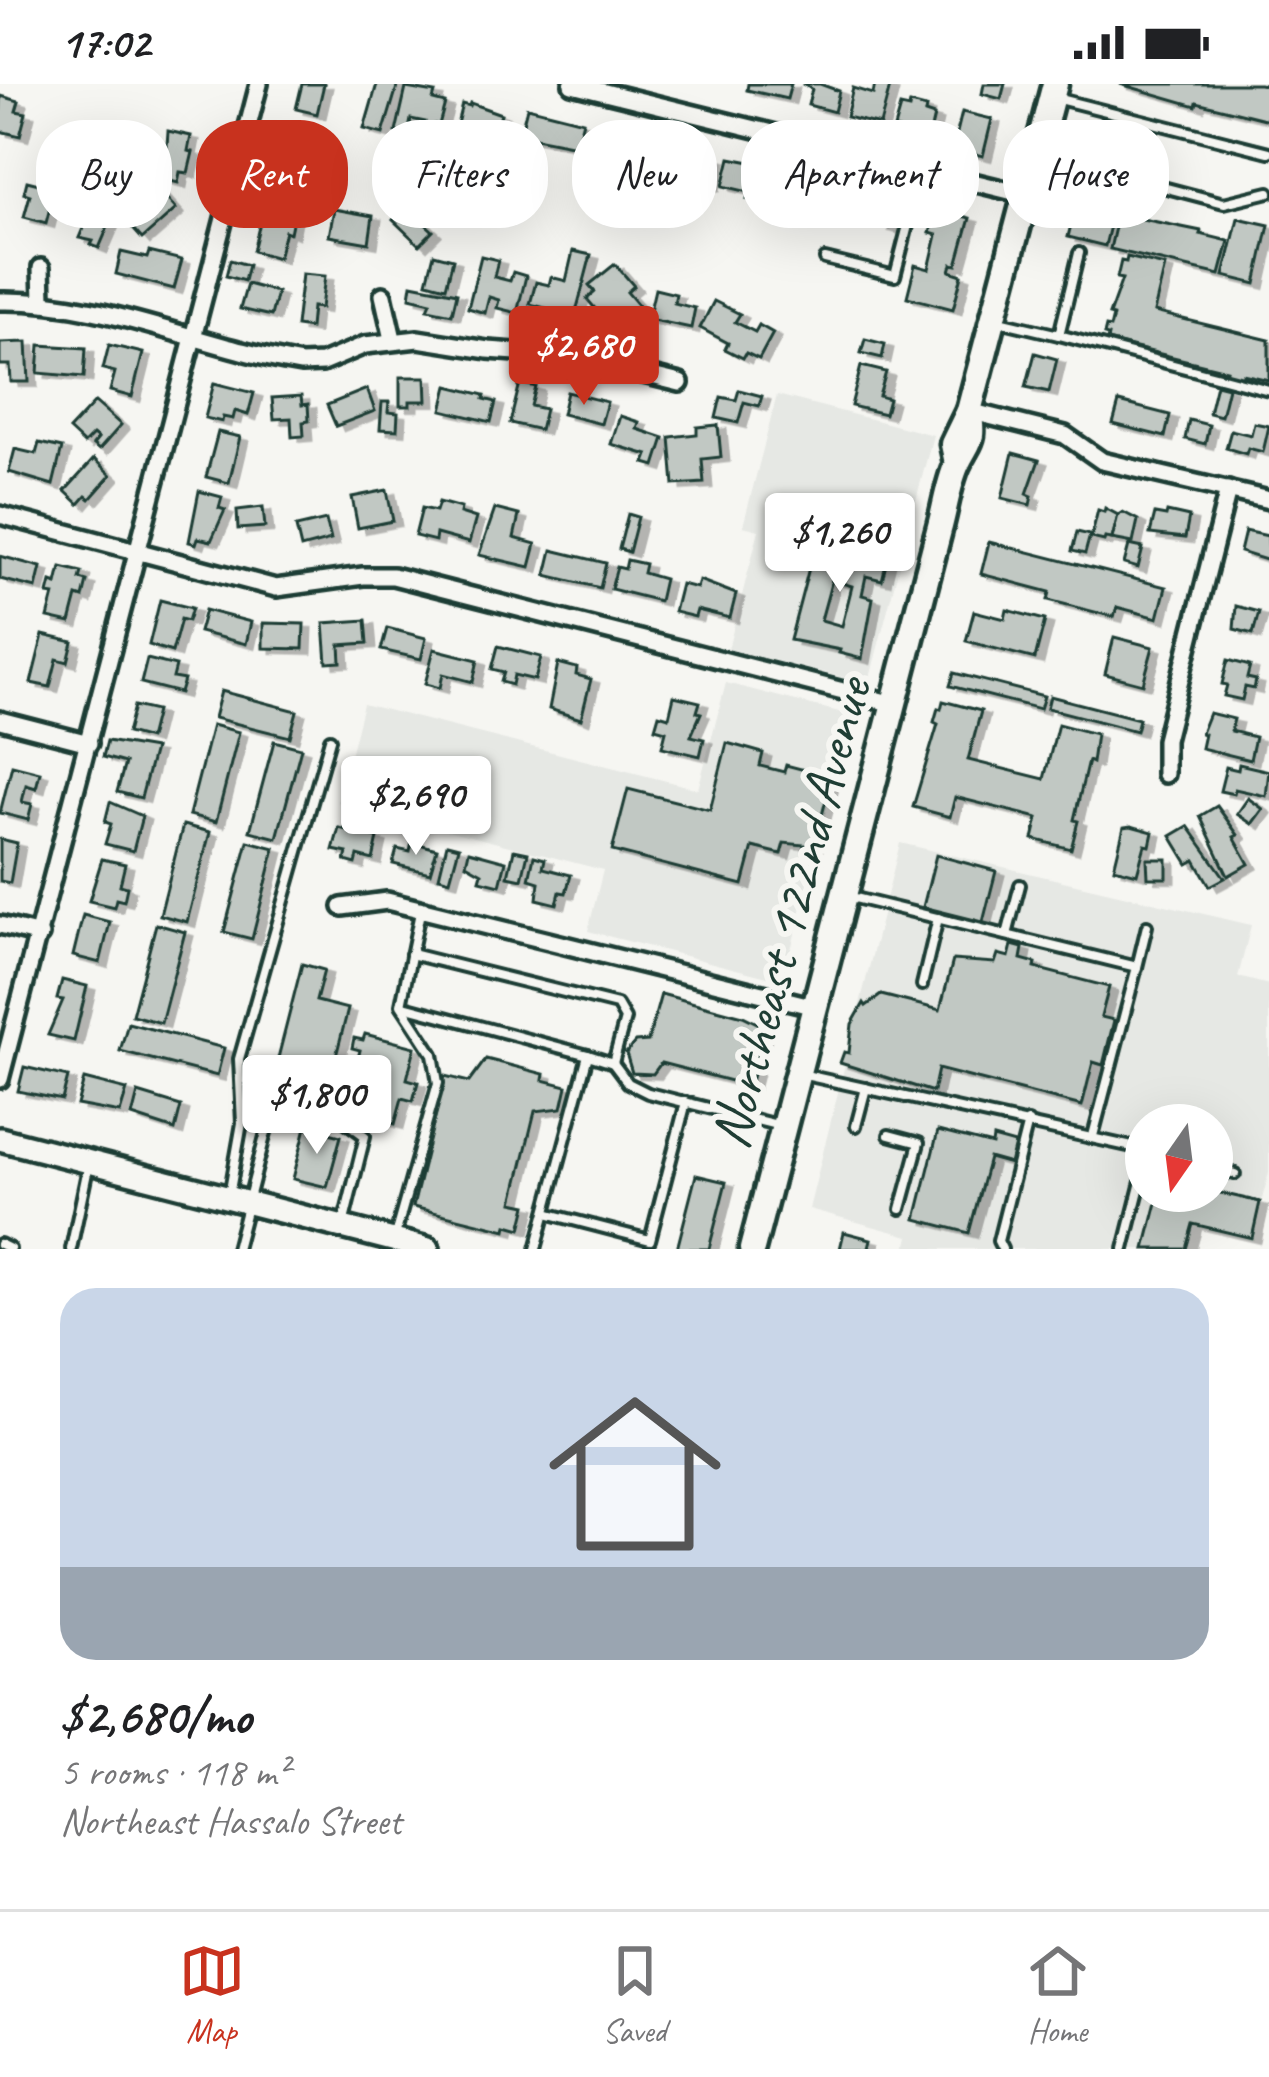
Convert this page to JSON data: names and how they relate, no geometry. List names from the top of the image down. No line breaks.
{"streets":{"main road":["Northeast 122nd Avenue"]},"north":"bottom","page":{"status":"17:02","chip":["Buy","Rent","Filters","New","Apartment","House"],"price":["$2,680","$1,260","$2,690","$1,800"],"list":[{"name":"$2,680/mo","note":"5 rooms · 118 m² · Northeast Hassalo Street"}],"tabs":["Map","Saved","Home"]}}
